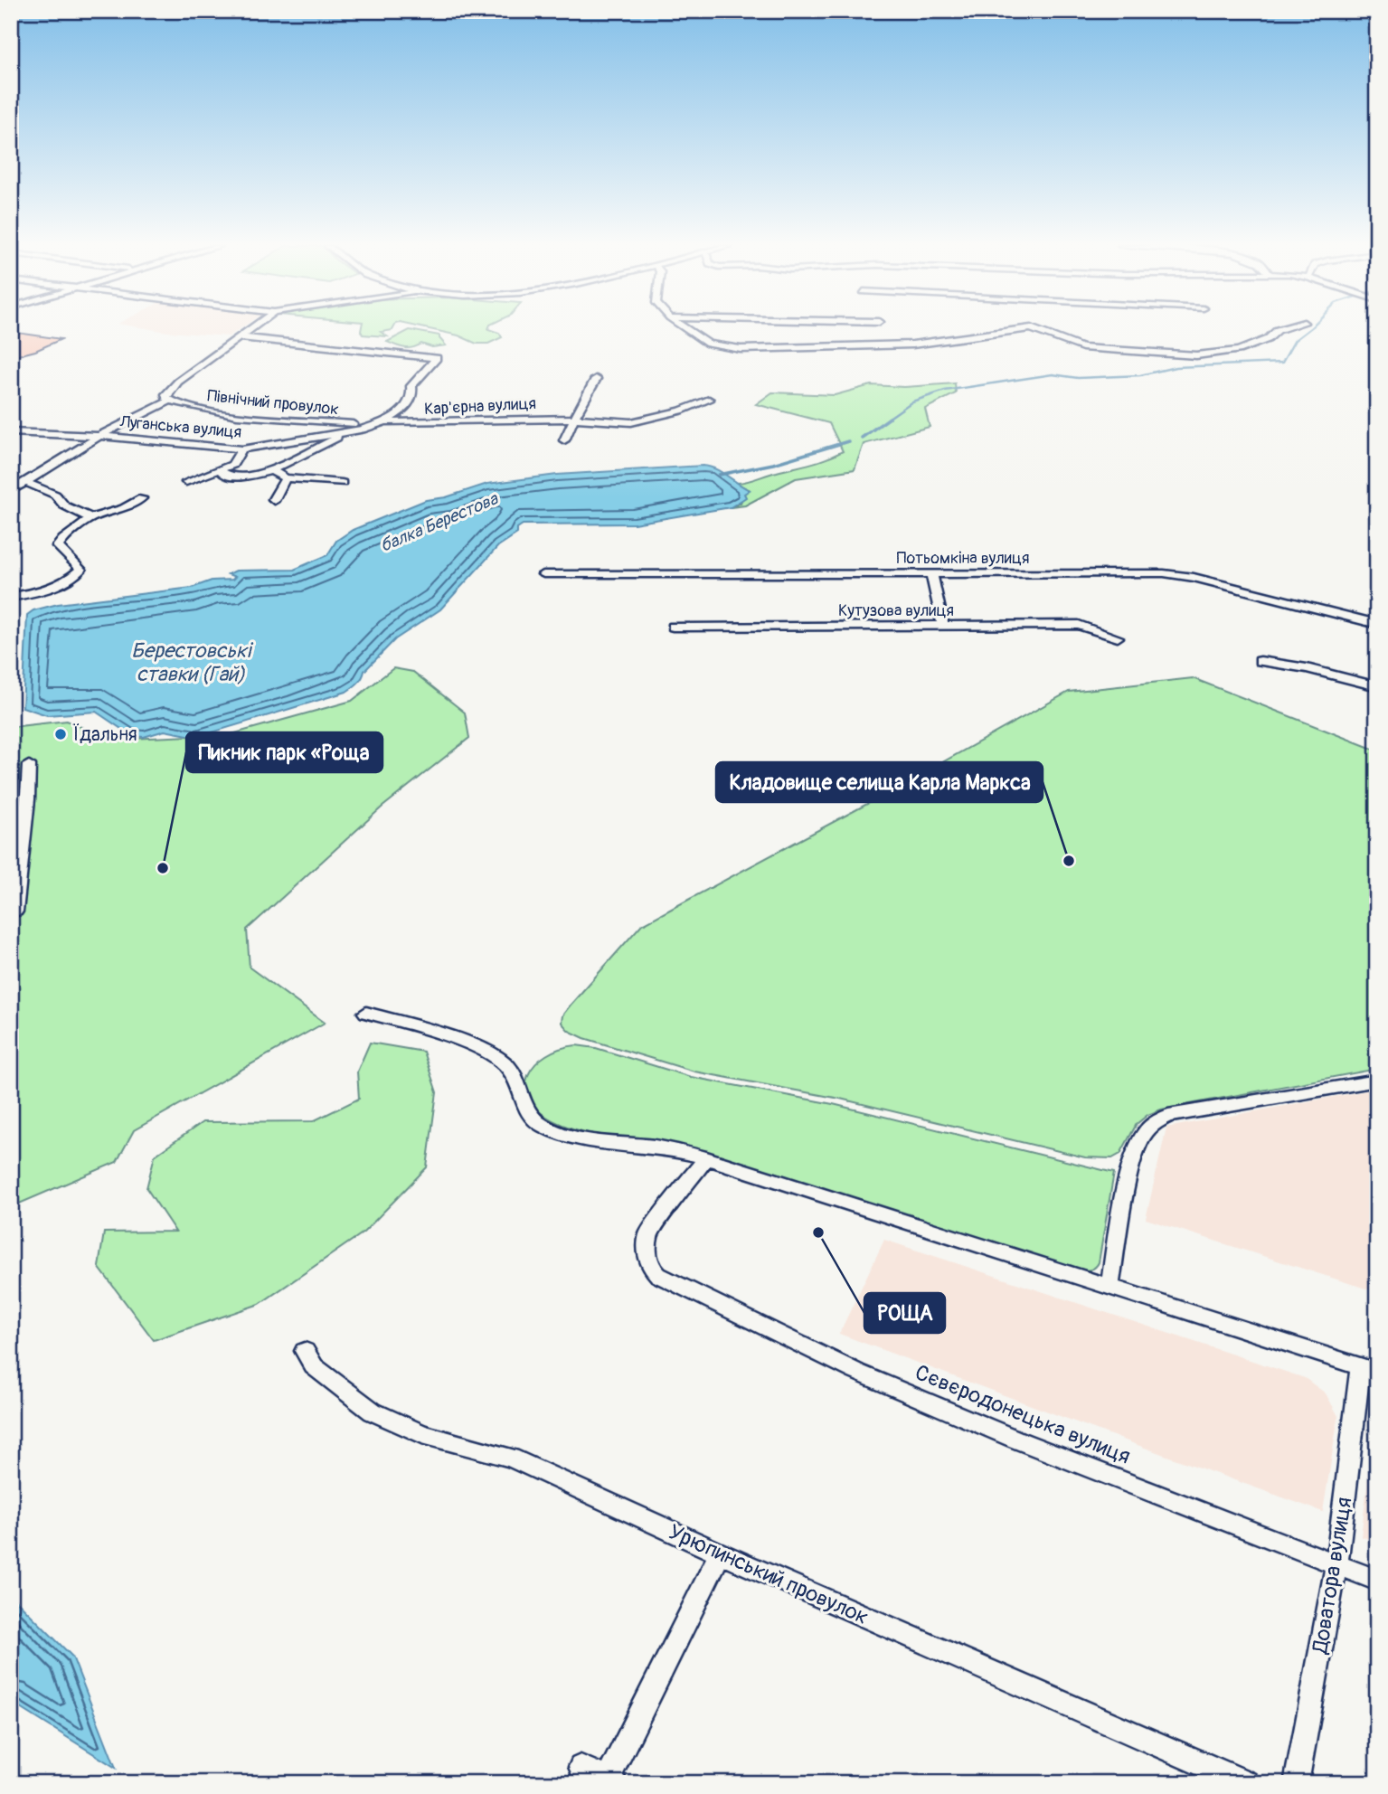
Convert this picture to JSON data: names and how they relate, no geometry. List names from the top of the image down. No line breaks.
{"streets":{"street":["Північний провулок","Кар'єрна вулиця","Луганська вулиця","Потьомкіна вулиця","Кутузова вулиця","Сєвєродонецька вулиця","Урюпинський провулок","Доватора вулиця"]},"crossings":[["Північний провулок","Луганська вулиця"],["Сєвєродонецька вулиця","Доватора вулиця"]],"water":["балка Берестова","Берестовські ставки (Гай)"],"places":["Їдальня","Кладовище селища Карла Маркса","Пикник парк «Роща","РОЩА"]}
